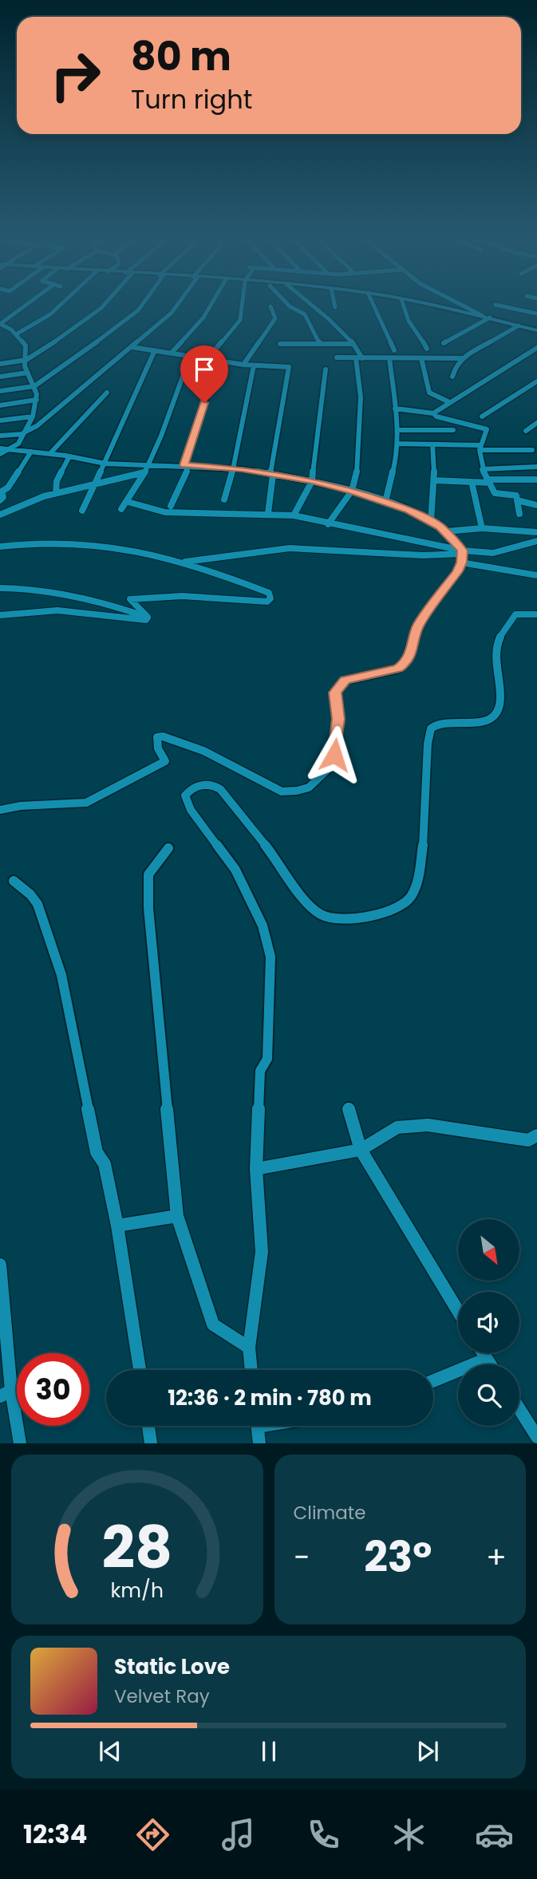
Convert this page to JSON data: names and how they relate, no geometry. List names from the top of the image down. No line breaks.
{"north":"bottom right","page":{"turn":["80 m","Turn right"],"limit":"30","trip":"12:36 · 2 min · 780 m","tile":"Climate","heat":["−","23°","+"],"song":["Static Love","Velvet Ray"],"tabs":"12:34","gauge":["28","km/h"]}}
